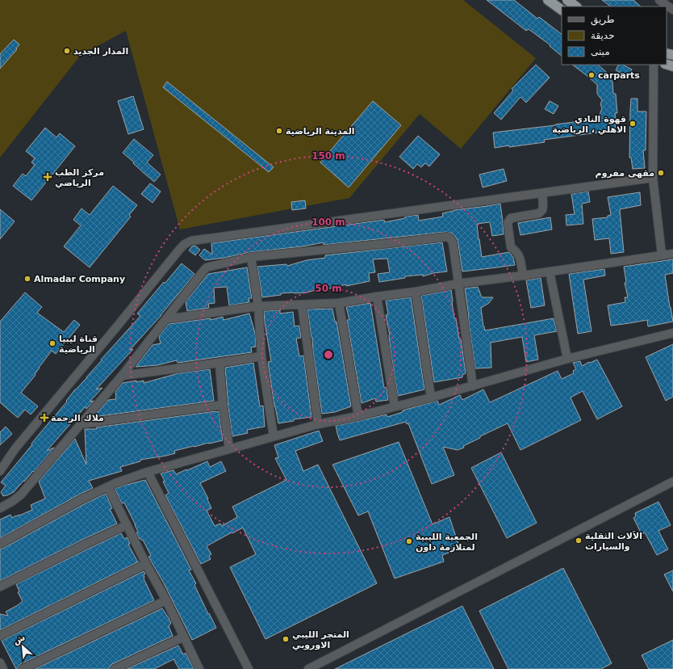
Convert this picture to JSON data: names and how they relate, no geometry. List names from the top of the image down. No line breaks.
{"places":{"other":["المدار الجديد","carparts","قهوة النادي الاهلي ، الرياضية","المدينة الرياضية","مقهى مفروم","Almadar Company","قناة ليبيا الرياضية","الاَلات الثقلية والسيارات","الجمعية الليبية لمتلازمة داون","المتجر الليبي الاوروبي"],"health":["مركز الطب الرياضي","ملاك الرحمة"]},"legend":["طريق","حديقة","مبنى"],"north":"top left","rings":["150 m","100 m","50 m"]}
